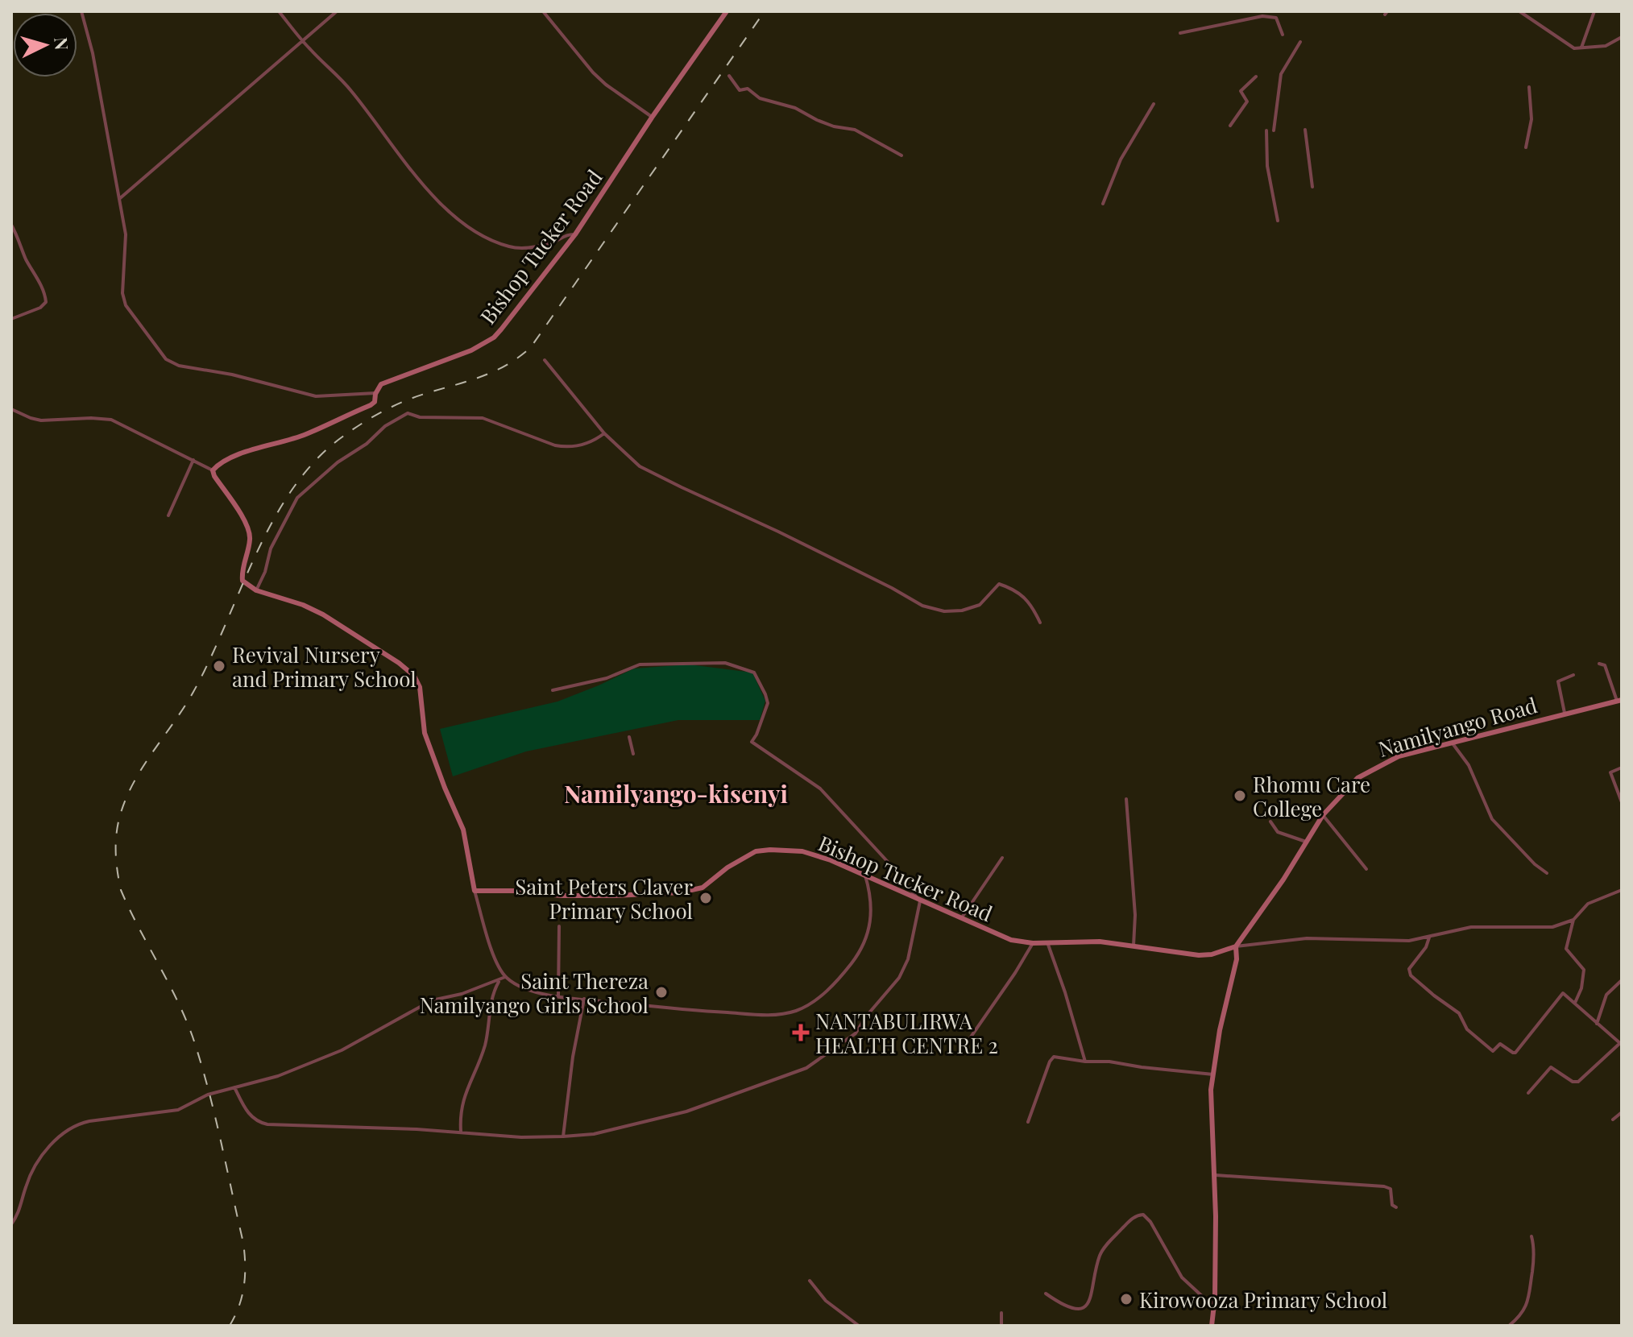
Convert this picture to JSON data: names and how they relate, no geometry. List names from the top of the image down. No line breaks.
{"streets":{"main road":["Bishop Tucker Road","Namilyango Road"]},"crossings":[["Bishop Tucker Road","Namilyango Road"]],"districts":["Namilyango-kisenyi"],"places":{"other":["Revival Nursery and Primary School","Rhomu Care College","Saint Peters Claver Primary School","Saint Thereza Namilyango Girls School","Kirowooza Primary School"],"health":["NANTABULIRWA HEALTH CENTRE 2"]},"north":"right"}
